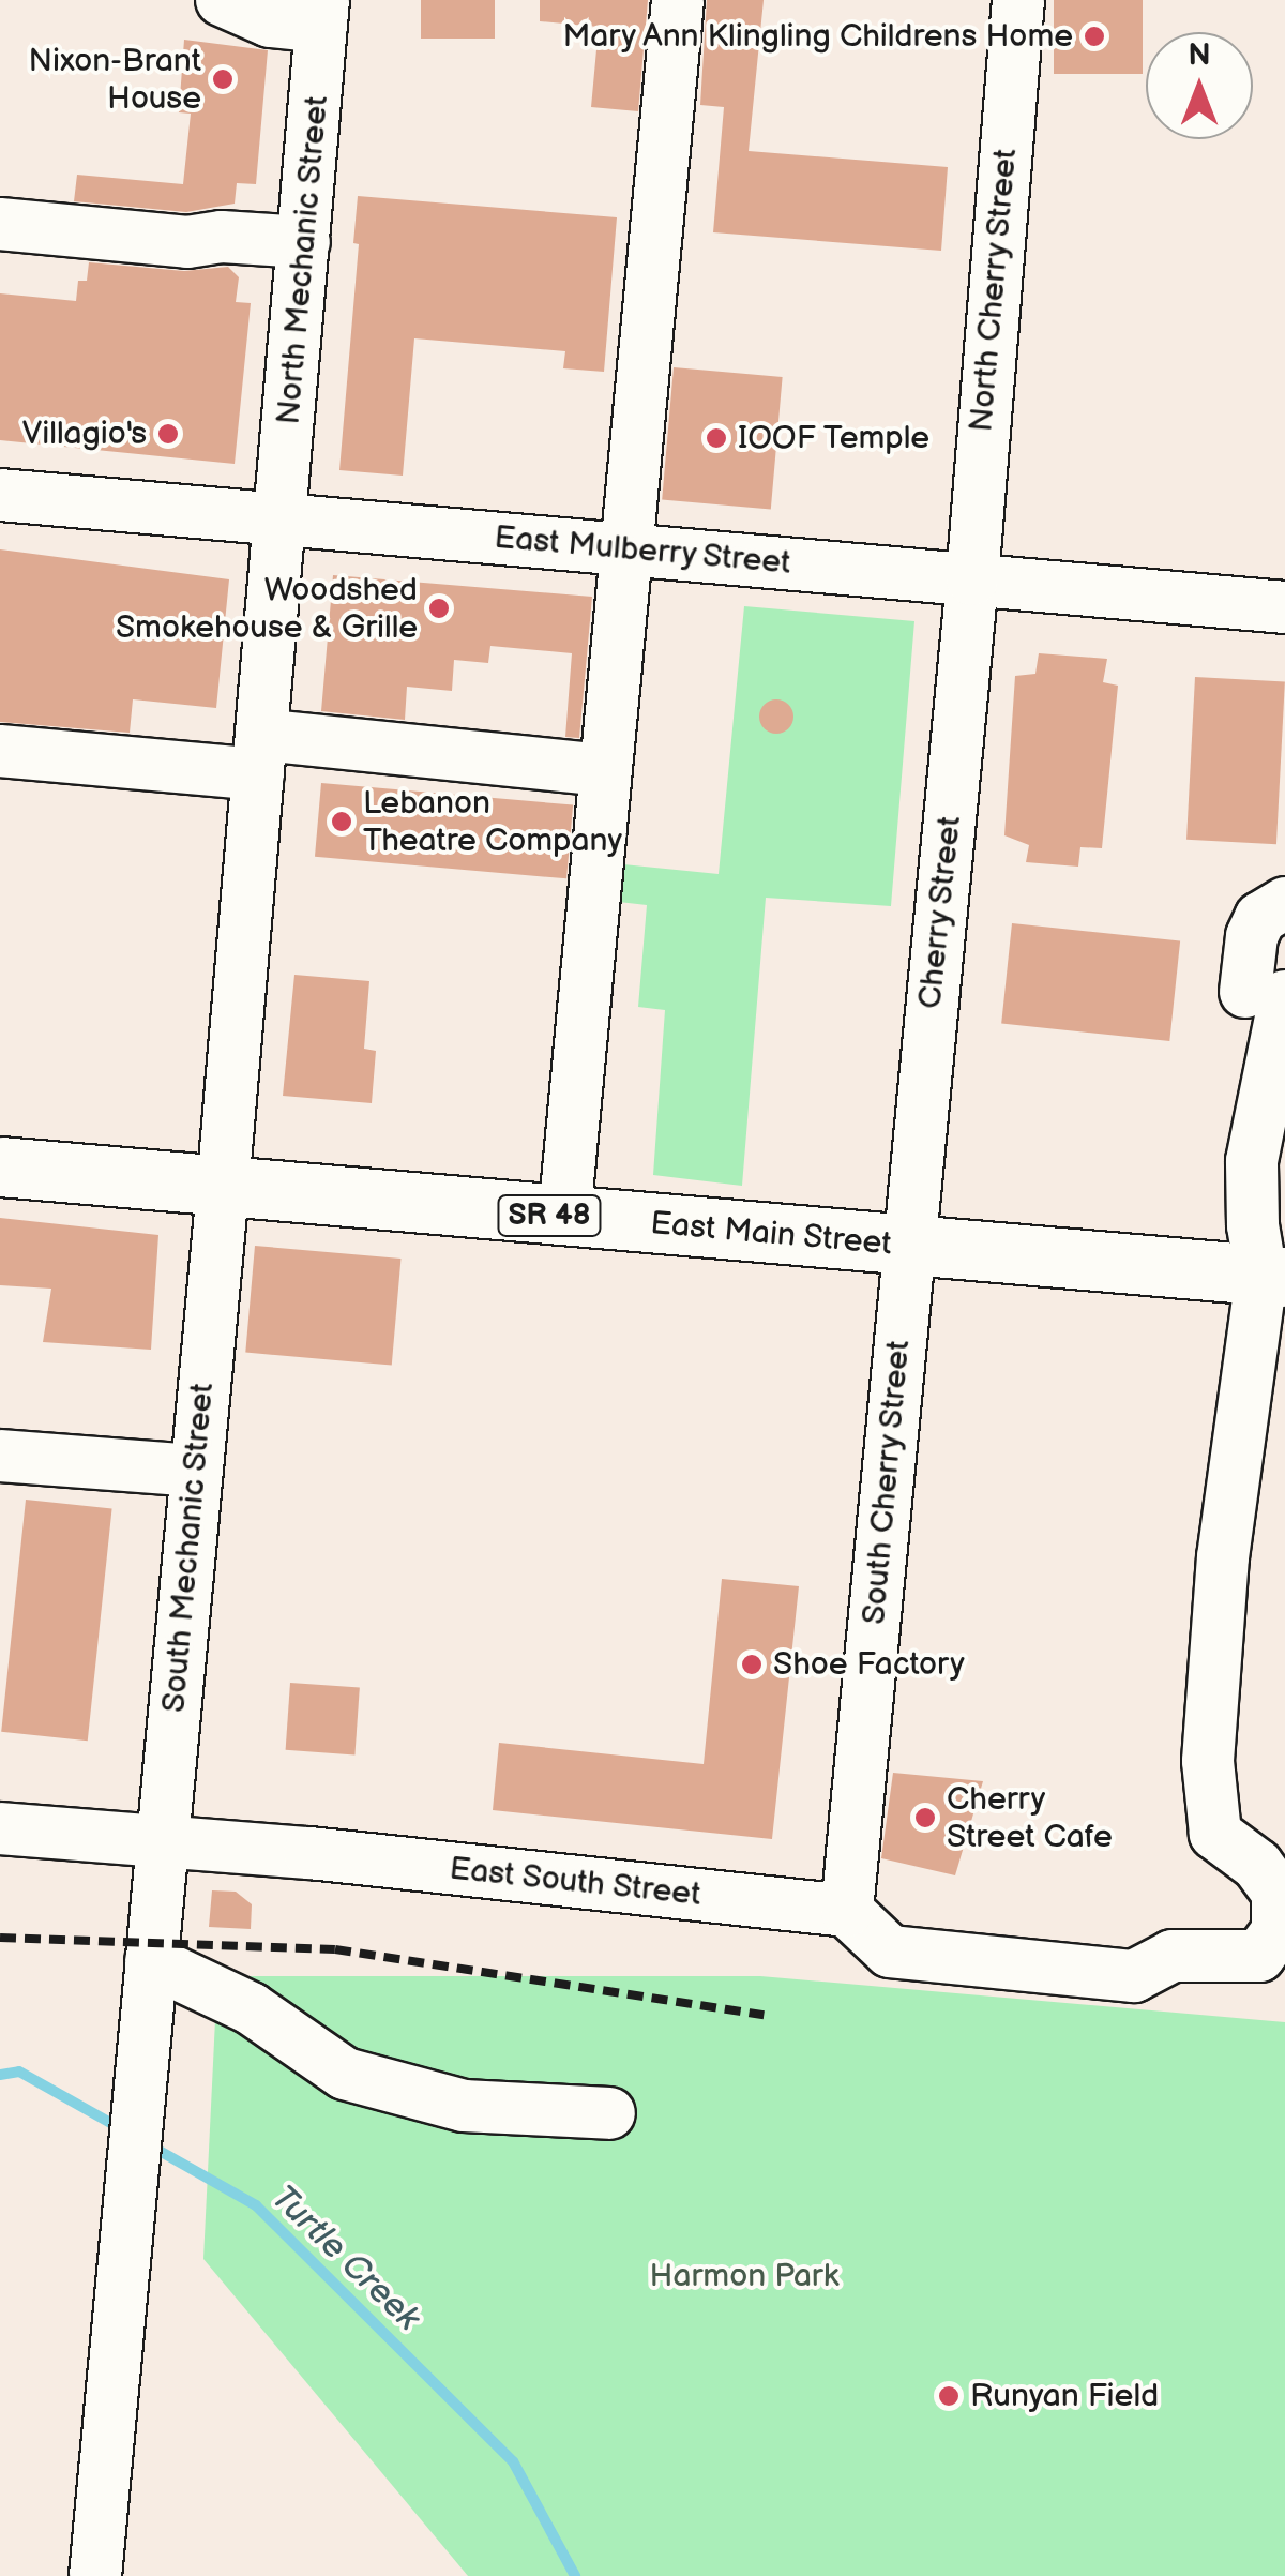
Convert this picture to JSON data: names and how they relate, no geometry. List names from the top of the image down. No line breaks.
{"streets":{"main road":["SR 48","East Main Street"],"street":["North Mechanic Street","North Cherry Street","East Mulberry Street","Cherry Street","South Cherry Street","South Mechanic Street","East South Street"]},"crossings":[["North Mechanic Street","East Mulberry Street"],["North Mechanic Street","South Mechanic Street"],["North Cherry Street","East Mulberry Street"],["North Cherry Street","Cherry Street"],["East Mulberry Street","Cherry Street"],["East Mulberry Street","South Mechanic Street"],["Cherry Street","East Main Street"],["Cherry Street","South Cherry Street"],["East Main Street","South Cherry Street"],["East Main Street","South Mechanic Street"],["South Cherry Street","East South Street"],["South Mechanic Street","East South Street"]],"water":["Turtle Creek"],"parks":["Harmon Park"],"places":["Mary Ann Klingling Childrens Home","Nixon-Brant House","Villagio's","IOOF Temple","Woodshed Smokehouse & Grille","Lebanon Theatre Company","Shoe Factory","Cherry Street Cafe","Runyan Field"],"north":"top"}
